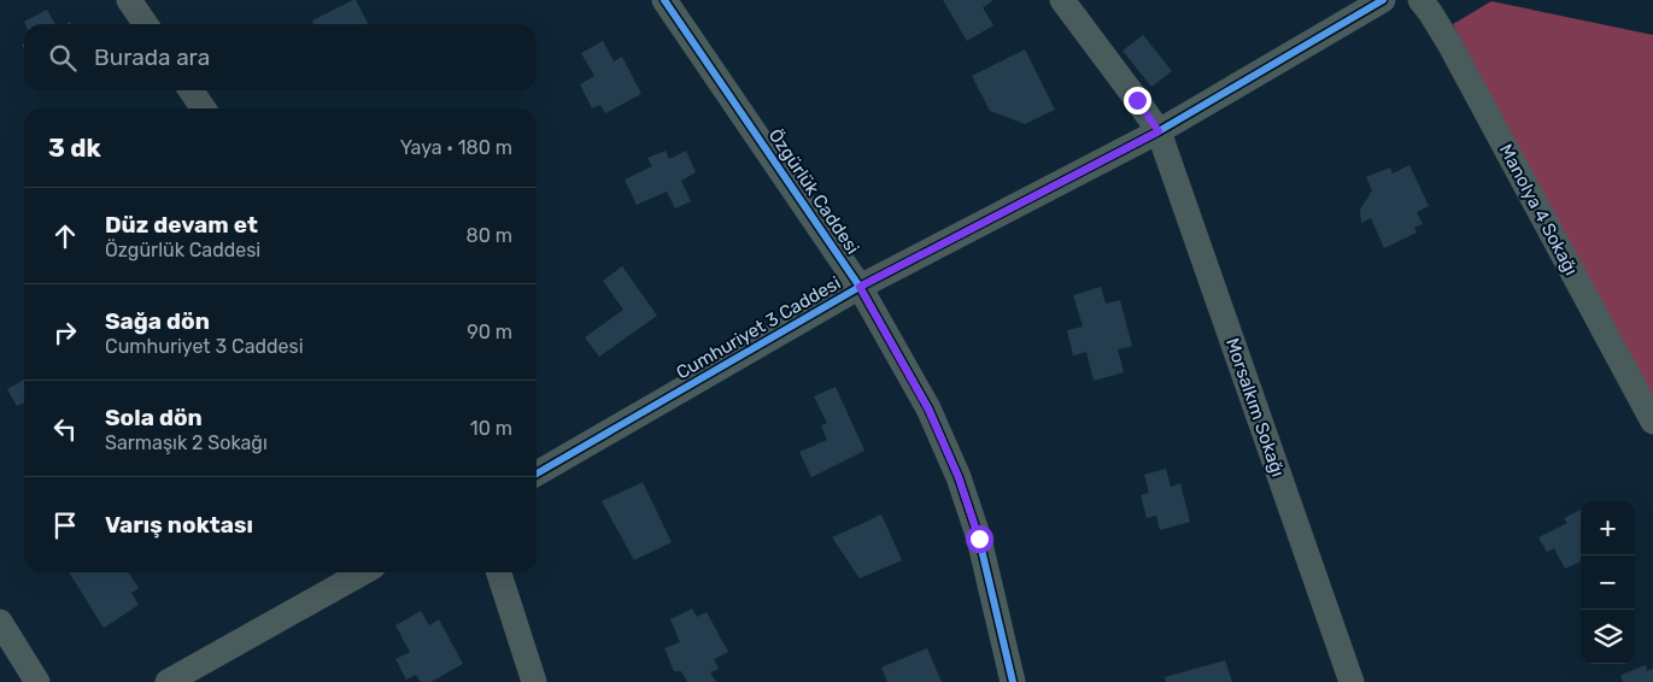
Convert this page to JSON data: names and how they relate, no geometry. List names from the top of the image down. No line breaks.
{"streets":{"street":["Özgürlük Caddesi","Manolya 4 Sokağı","Cumhuriyet 3 Caddesi","Morsalkım Sokağı"]},"crossings":[["Özgürlük Caddesi","Cumhuriyet 3 Caddesi"],["Cumhuriyet 3 Caddesi","Morsalkım Sokağı"]],"page":{"search":"Burada ara","heading":["3 dk","Yaya · 180 m"],"list":[["Düz devam et","Özgürlük Caddesi","80 m"],["Sağa dön","Cumhuriyet 3 Caddesi","90 m"],["Sola dön","Sarmaşık 2 Sokağı","10 m"],"Varış noktası"],"map_buttons":["+","−"]}}
